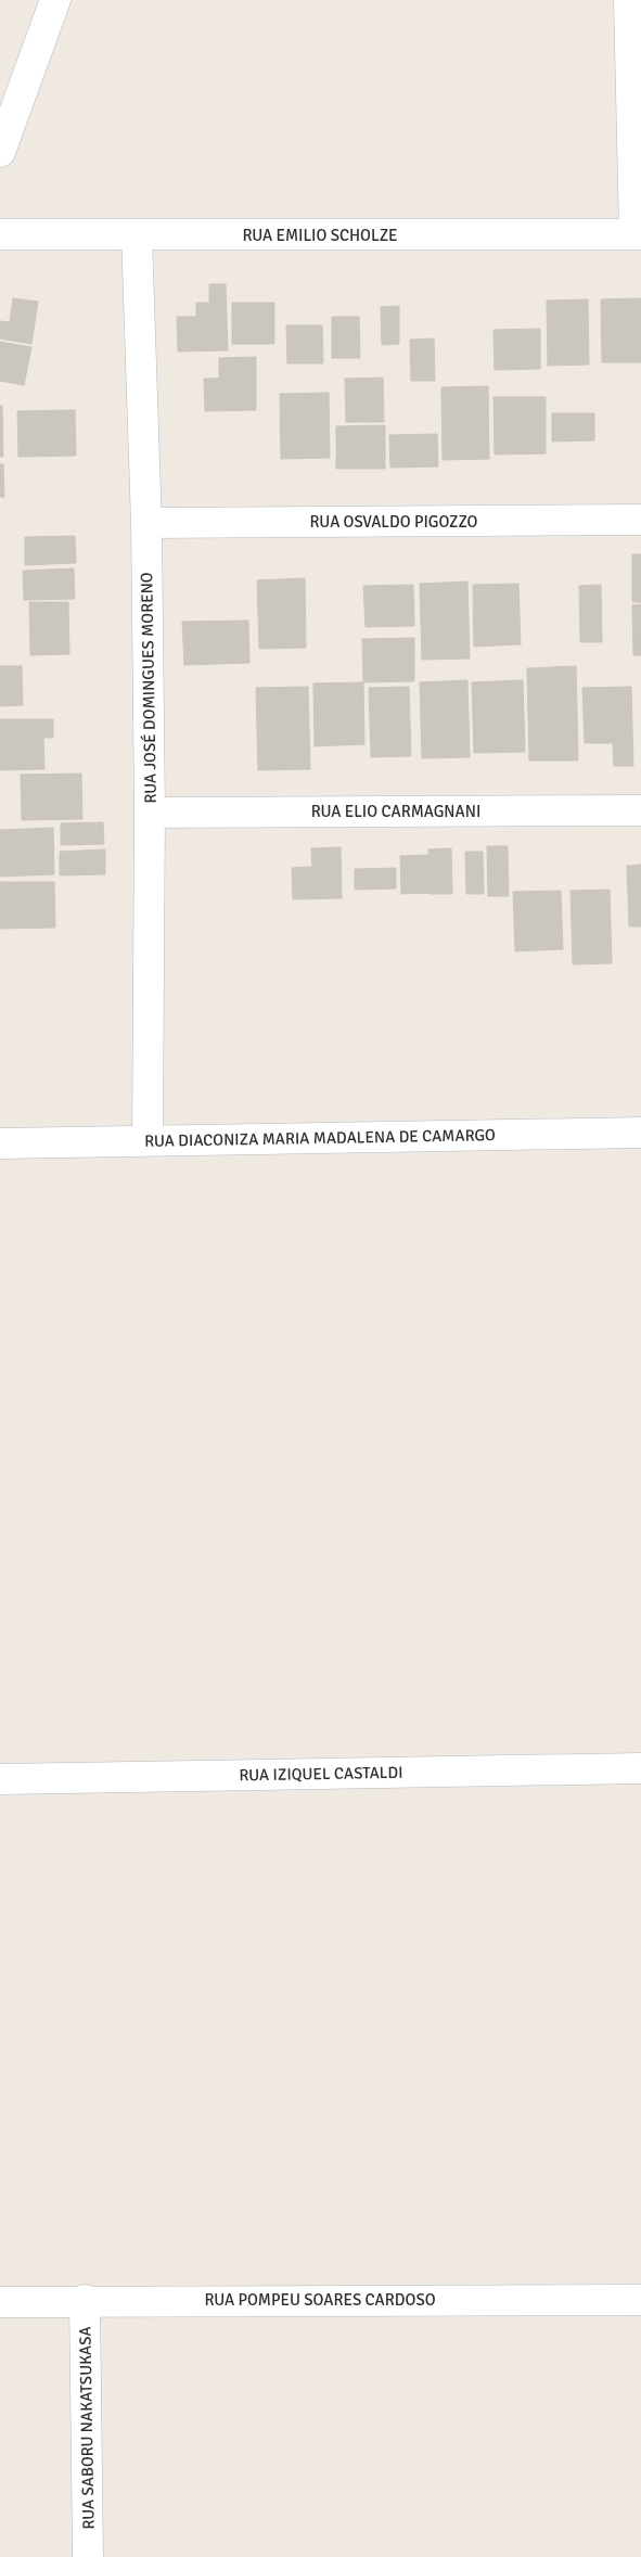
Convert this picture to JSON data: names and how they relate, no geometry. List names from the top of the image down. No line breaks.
{"streets":{"street":["RUA EMILIO SCHOLZE","RUA OSVALDO PIGOZZO","RUA JOSÉ DOMINGUES MORENO","RUA ELIO CARMAGNANI","RUA DIACONIZA MARIA MADALENA DE CAMARGO","RUA IZIQUEL CASTALDI","RUA POMPEU SOARES CARDOSO","RUA SABORU NAKATSUKASA"]},"crossings":[["RUA EMILIO SCHOLZE","RUA JOSÉ DOMINGUES MORENO"],["RUA OSVALDO PIGOZZO","RUA JOSÉ DOMINGUES MORENO"],["RUA JOSÉ DOMINGUES MORENO","RUA ELIO CARMAGNANI"],["RUA JOSÉ DOMINGUES MORENO","RUA DIACONIZA MARIA MADALENA DE CAMARGO"],["RUA POMPEU SOARES CARDOSO","RUA SABORU NAKATSUKASA"]]}
